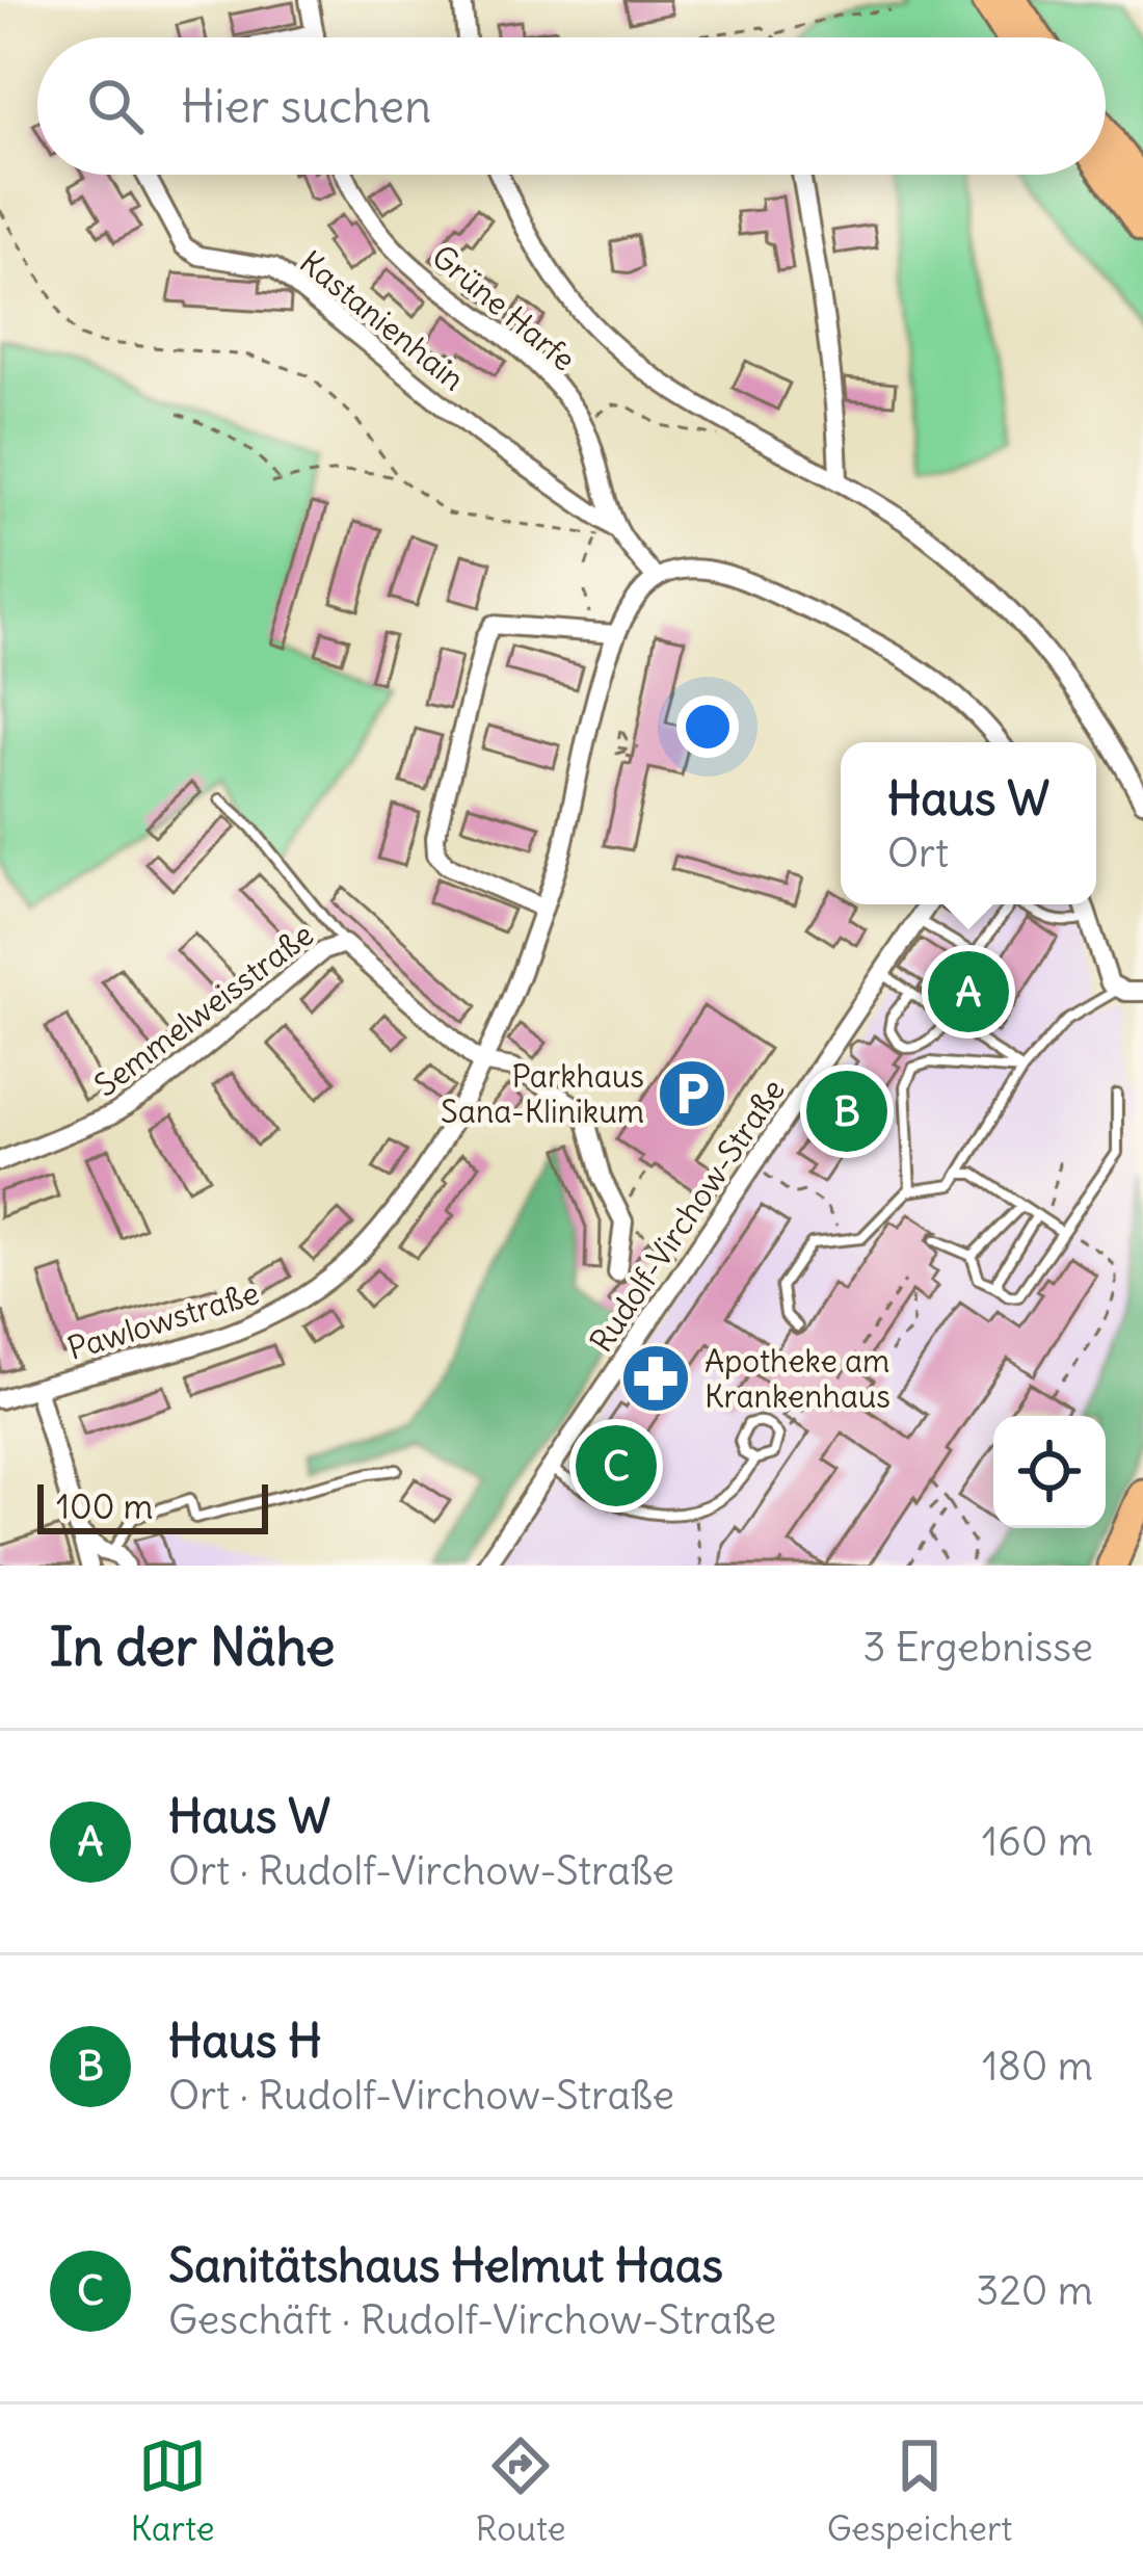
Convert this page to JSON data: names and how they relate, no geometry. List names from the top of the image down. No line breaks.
{"streets":{"street":["Grüne Harfe","Kastanienhain","Semmelweisstraße","Rudolf-Virchow-Straße","Pawlowstraße"]},"crossings":[["Grüne Harfe","Kastanienhain"],["Grüne Harfe","Pawlowstraße"],["Semmelweisstraße","Pawlowstraße"]],"places":{"parking":["Parkhaus Sana-Klinikum"],"pharmacy":["Apotheke am Krankenhaus"]},"scale_bar":"100 m","page":{"search":"Hier suchen","popup":["Haus W","Ort"],"pins":["A","B","C"],"scale":"100 m","heading":["In der Nähe","3 Ergebnisse"],"list":[{"mark":"A","name":"Haus W","note":"Ort · Rudolf-Virchow-Straße","value":"160 m"},{"mark":"B","name":"Haus H","note":"Ort · Rudolf-Virchow-Straße","value":"180 m"},{"mark":"C","name":"Sanitätshaus Helmut Haas","note":"Geschäft · Rudolf-Virchow-Straße","value":"320 m"}],"nav":["Karte","Route","Gespeichert"]}}
